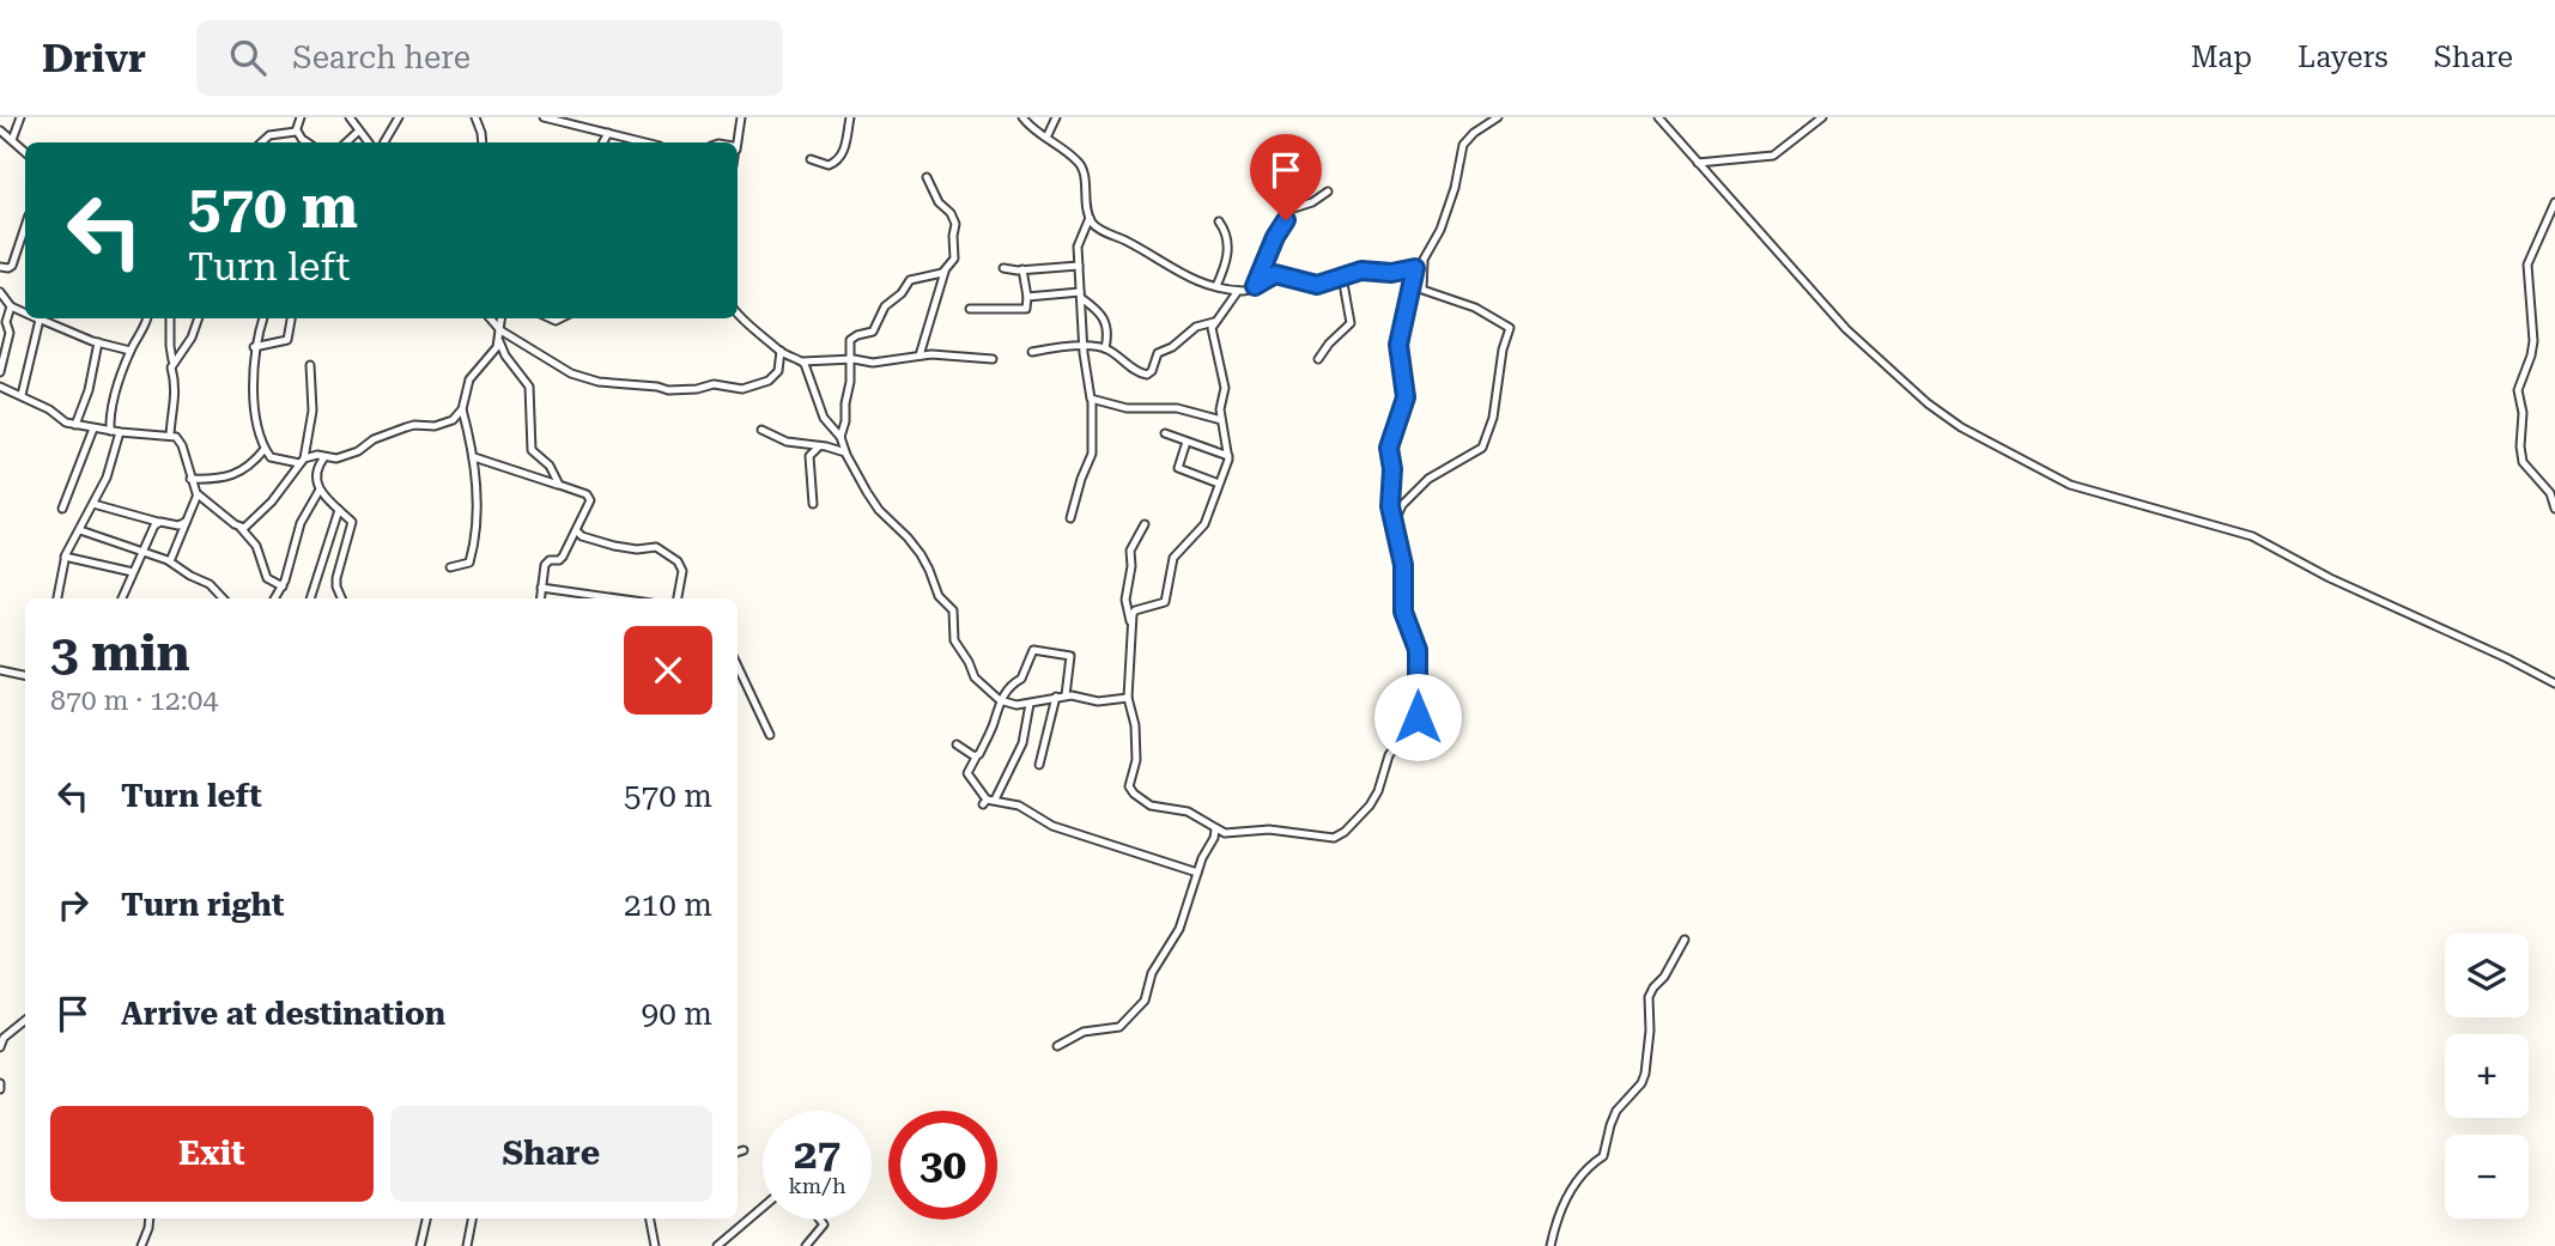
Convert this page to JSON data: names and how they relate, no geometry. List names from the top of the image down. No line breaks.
{"page":{"header":"Drivr","search":"Search here","nav":["Map","Layers","Share"],"turn":["570 m","Turn left"],"heading":["3 min","870 m · 12:04"],"list":[{"name":"Turn left","value":"570 m"},{"name":"Turn right","value":"210 m"},{"name":"Arrive at destination","value":"90 m"}],"map_buttons":["+","−"],"buttons":["Exit","Share"],"speed":"27 km/h","limit":"30"}}
